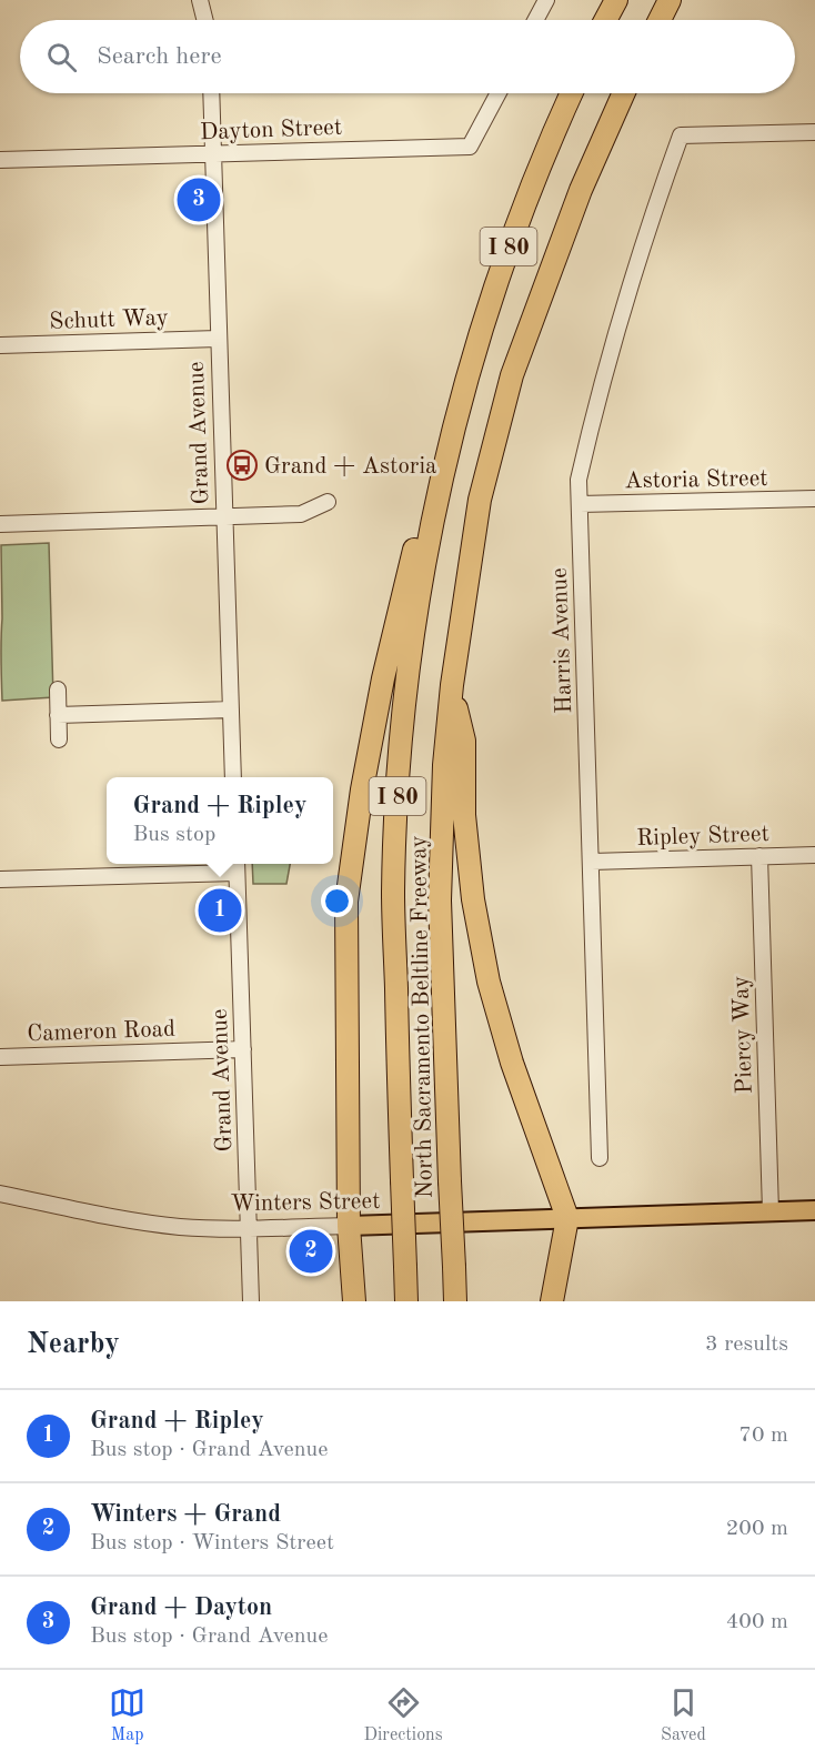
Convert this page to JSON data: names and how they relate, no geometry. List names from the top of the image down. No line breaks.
{"streets":{"highway":["I 80","North Sacramento Beltline Freeway"],"main road":["Winters Street"],"street":["Dayton Street","Schutt Way","Grand Avenue","Astoria Street","Harris Avenue","Ripley Street","Cameron Road","Piercy Way"]},"crossings":[["Dayton Street","Grand Avenue"],["Schutt Way","Grand Avenue"],["Grand Avenue","Cameron Road"],["Grand Avenue","Winters Street"],["Astoria Street","Harris Avenue"],["Harris Avenue","Ripley Street"],["Ripley Street","Piercy Way"],["Piercy Way","Winters Street"]],"places":{"bus stop":["Grand + Astoria"]},"page":{"search":"Search here","pins":["3","1","2"],"popup":["Grand + Ripley","Bus stop"],"heading":["Nearby","3 results"],"list":[{"mark":"1","name":"Grand + Ripley","note":"Bus stop · Grand Avenue","value":"70 m"},{"mark":"2","name":"Winters + Grand","note":"Bus stop · Winters Street","value":"200 m"},{"mark":"3","name":"Grand + Dayton","note":"Bus stop · Grand Avenue","value":"400 m"}],"nav":["Map","Directions","Saved"]}}
